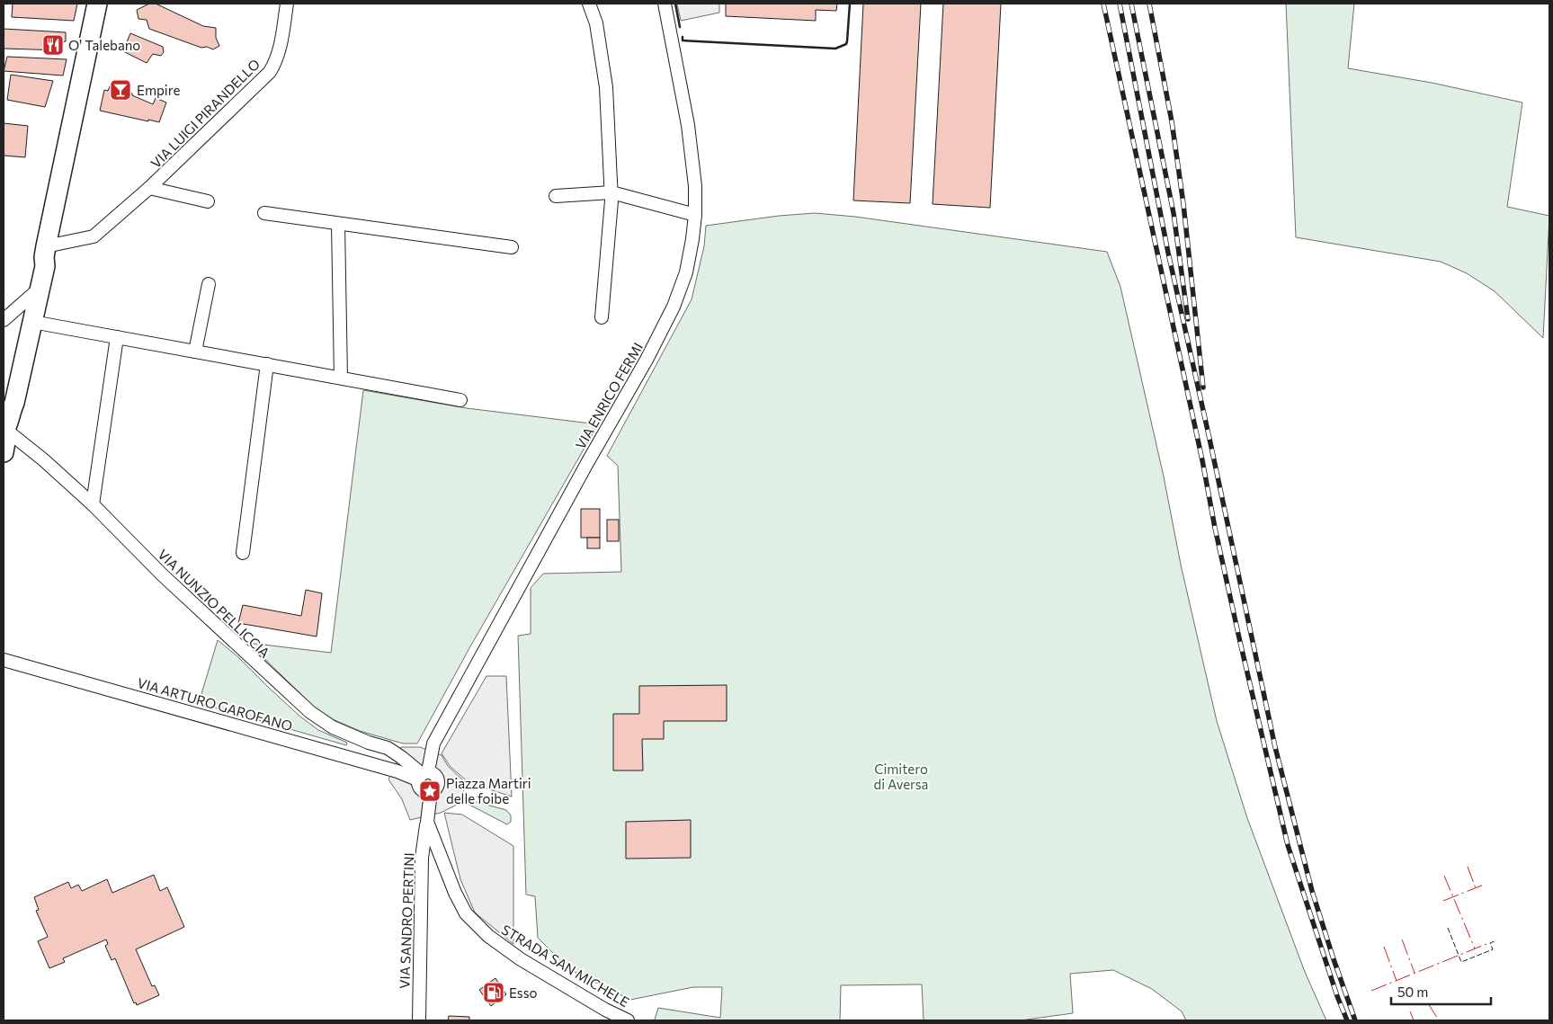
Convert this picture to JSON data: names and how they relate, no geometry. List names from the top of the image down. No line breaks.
{"streets":{"street":["VIA LUIGI PIRANDELLO","VIA ENRICO FERMI","VIA NUNZIO PELLICCIA","VIA ARTURO GAROFANO","VIA SANDRO PERTINI","STRADA SAN MICHELE"]},"crossings":[["VIA ENRICO FERMI","VIA NUNZIO PELLICCIA"],["VIA ENRICO FERMI","VIA ARTURO GAROFANO"],["VIA ENRICO FERMI","STRADA SAN MICHELE"],["VIA NUNZIO PELLICCIA","VIA ARTURO GAROFANO"],["VIA NUNZIO PELLICCIA","STRADA SAN MICHELE"],["VIA ARTURO GAROFANO","STRADA SAN MICHELE"],["VIA SANDRO PERTINI","STRADA SAN MICHELE"]],"parks":["Cimitero di Aversa"],"places":{"restaurant":["O' Talebano"],"bar":["Empire"],"place":["Piazza Martiri delle foibe"],"fuel station":["Esso"]},"scale_bar":"50 m"}
